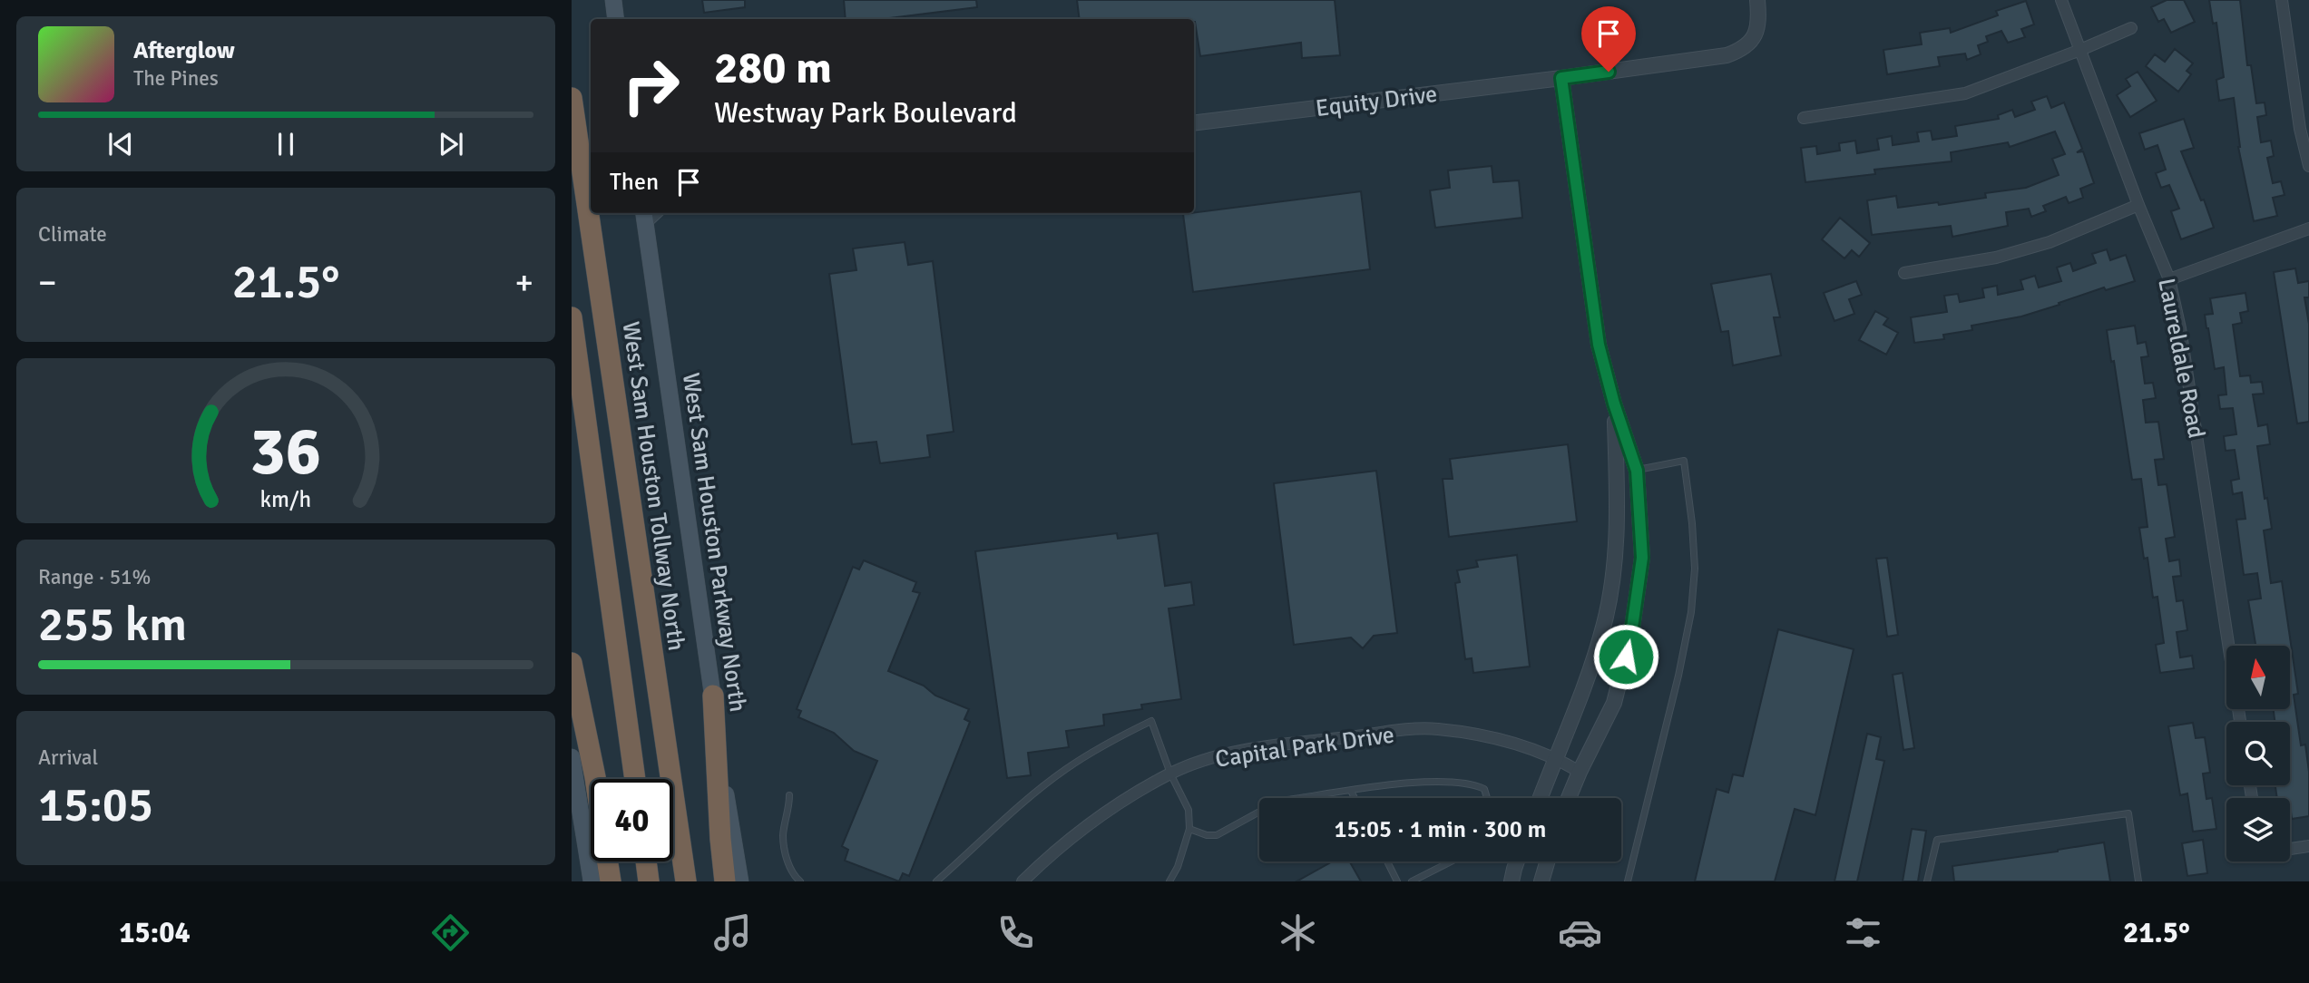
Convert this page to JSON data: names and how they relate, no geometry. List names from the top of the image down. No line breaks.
{"streets":{"highway":["West Sam Houston Tollway North"],"main road":["West Sam Houston Parkway North"],"street":["Equity Drive","Laureldale Road","Capital Park Drive"]},"north":"top","page":{"turn":["280 m","Westway Park Boulevard"],"song":["Afterglow","The Pines"],"then":"Then","tile":["Climate",["Range · 51%","255 km"],["Arrival","15:05"]],"heat":["−","21.5°","+"],"limit":"40","trip":"15:05 · 1 min · 300 m","tabs":["15:04","21.5°"],"gauge":["36","km/h"]}}
